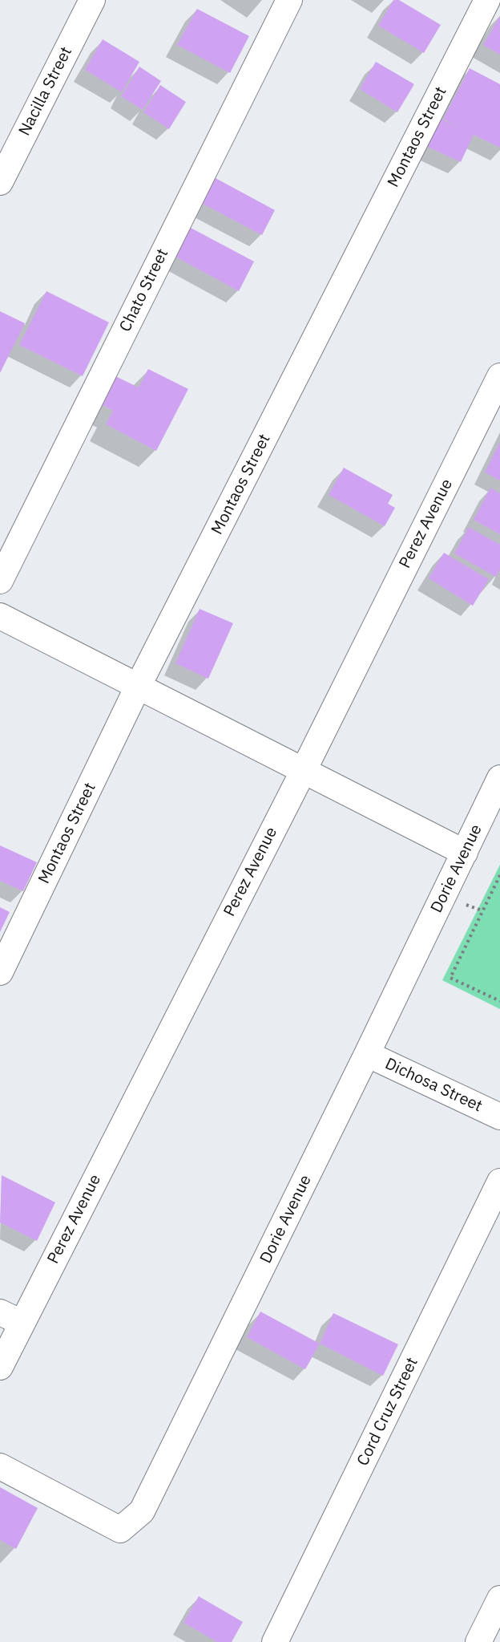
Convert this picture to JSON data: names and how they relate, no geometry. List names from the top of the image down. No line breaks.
{"streets":{"street":["Nacilla Street","Montaos Street","Chato Street","Perez Avenue","Dorie Avenue","Dichosa Street","Cord Cruz Street"]},"crossings":[["Dorie Avenue","Dichosa Street"]]}
